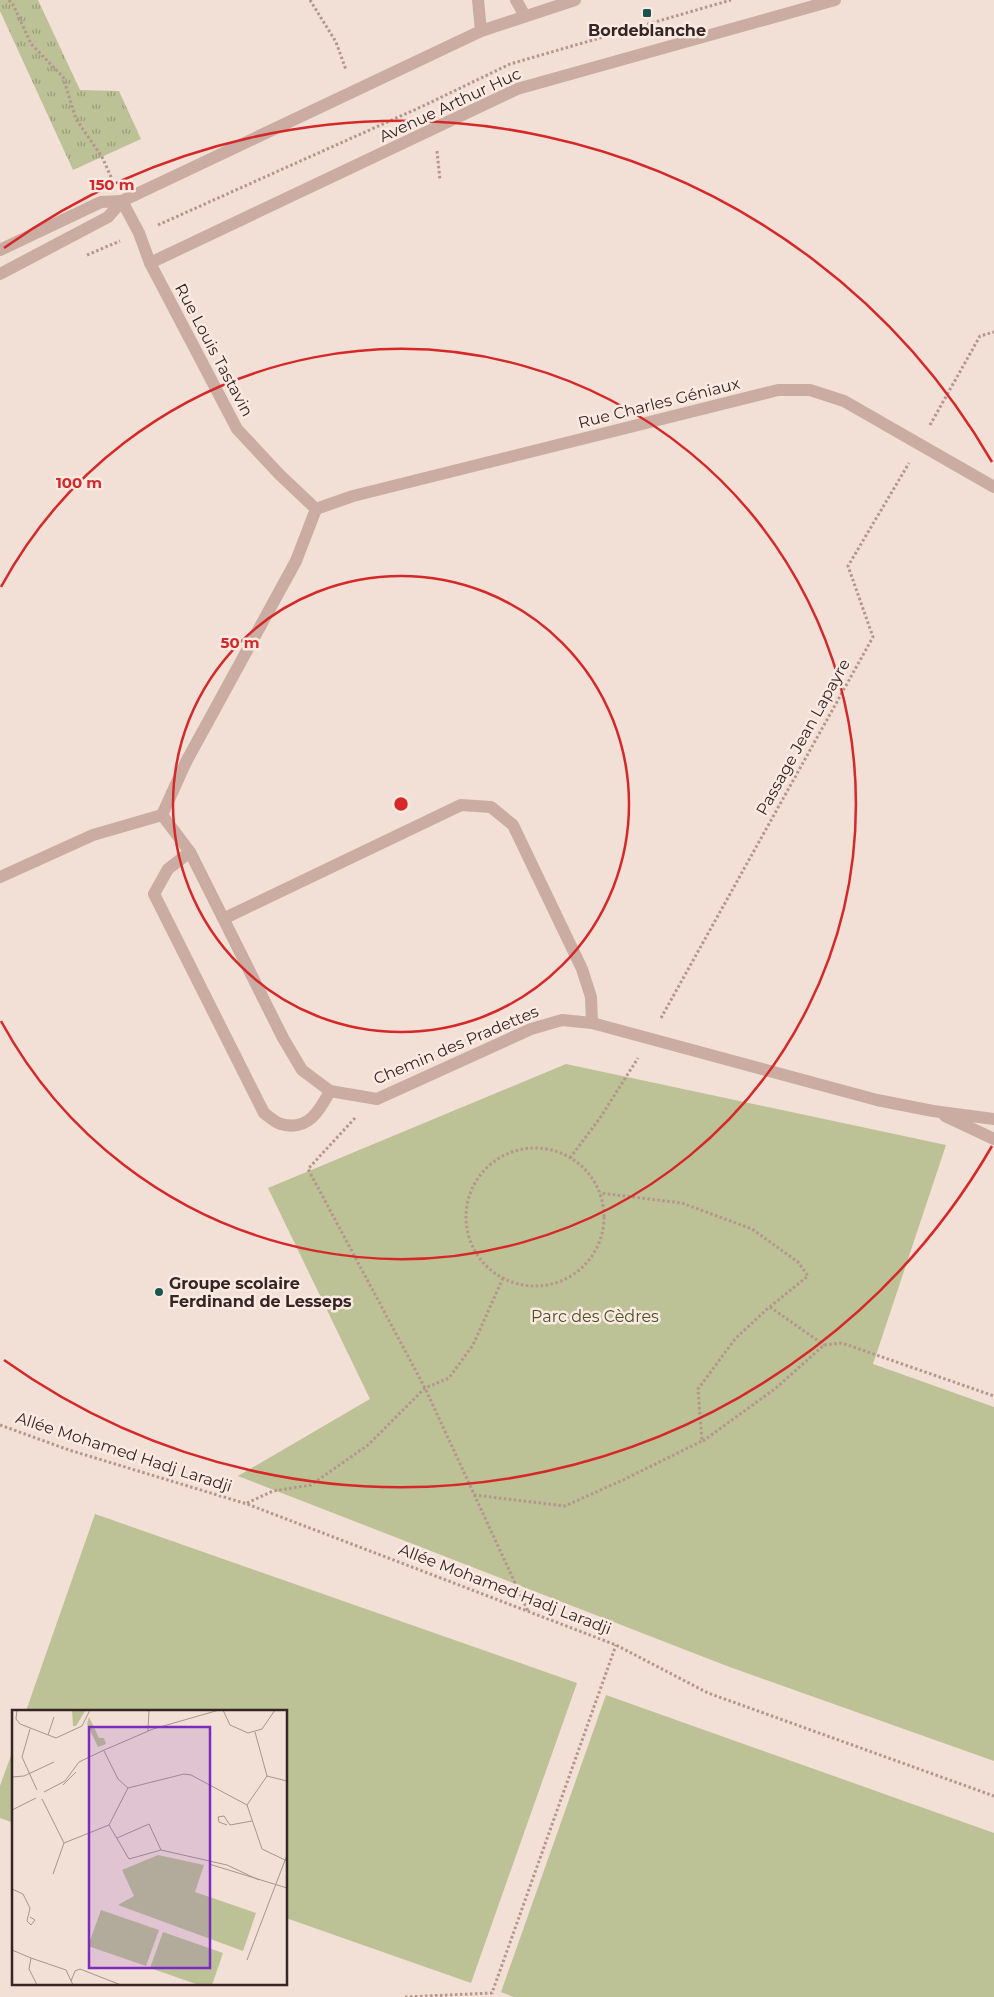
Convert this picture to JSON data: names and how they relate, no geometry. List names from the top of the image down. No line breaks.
{"streets":{"street":["Avenue Arthur Huc","Rue Louis Tastavin","Rue Charles Géniaux","Chemin des Pradettes"],"path":["Passage Jean Lapayre","Allée Mohamed Hadj Laradji"]},"crossings":[["Avenue Arthur Huc","Rue Louis Tastavin"],["Rue Louis Tastavin","Rue Charles Géniaux"],["Rue Charles Géniaux","Passage Jean Lapayre"],["Passage Jean Lapayre","Chemin des Pradettes"]],"parks":["Parc des Cèdres"],"places":{"transit":["Bordeblanche"],"other":["Groupe scolaire Ferdinand de Lesseps"]},"rings":["150 m","100 m","50 m"]}
